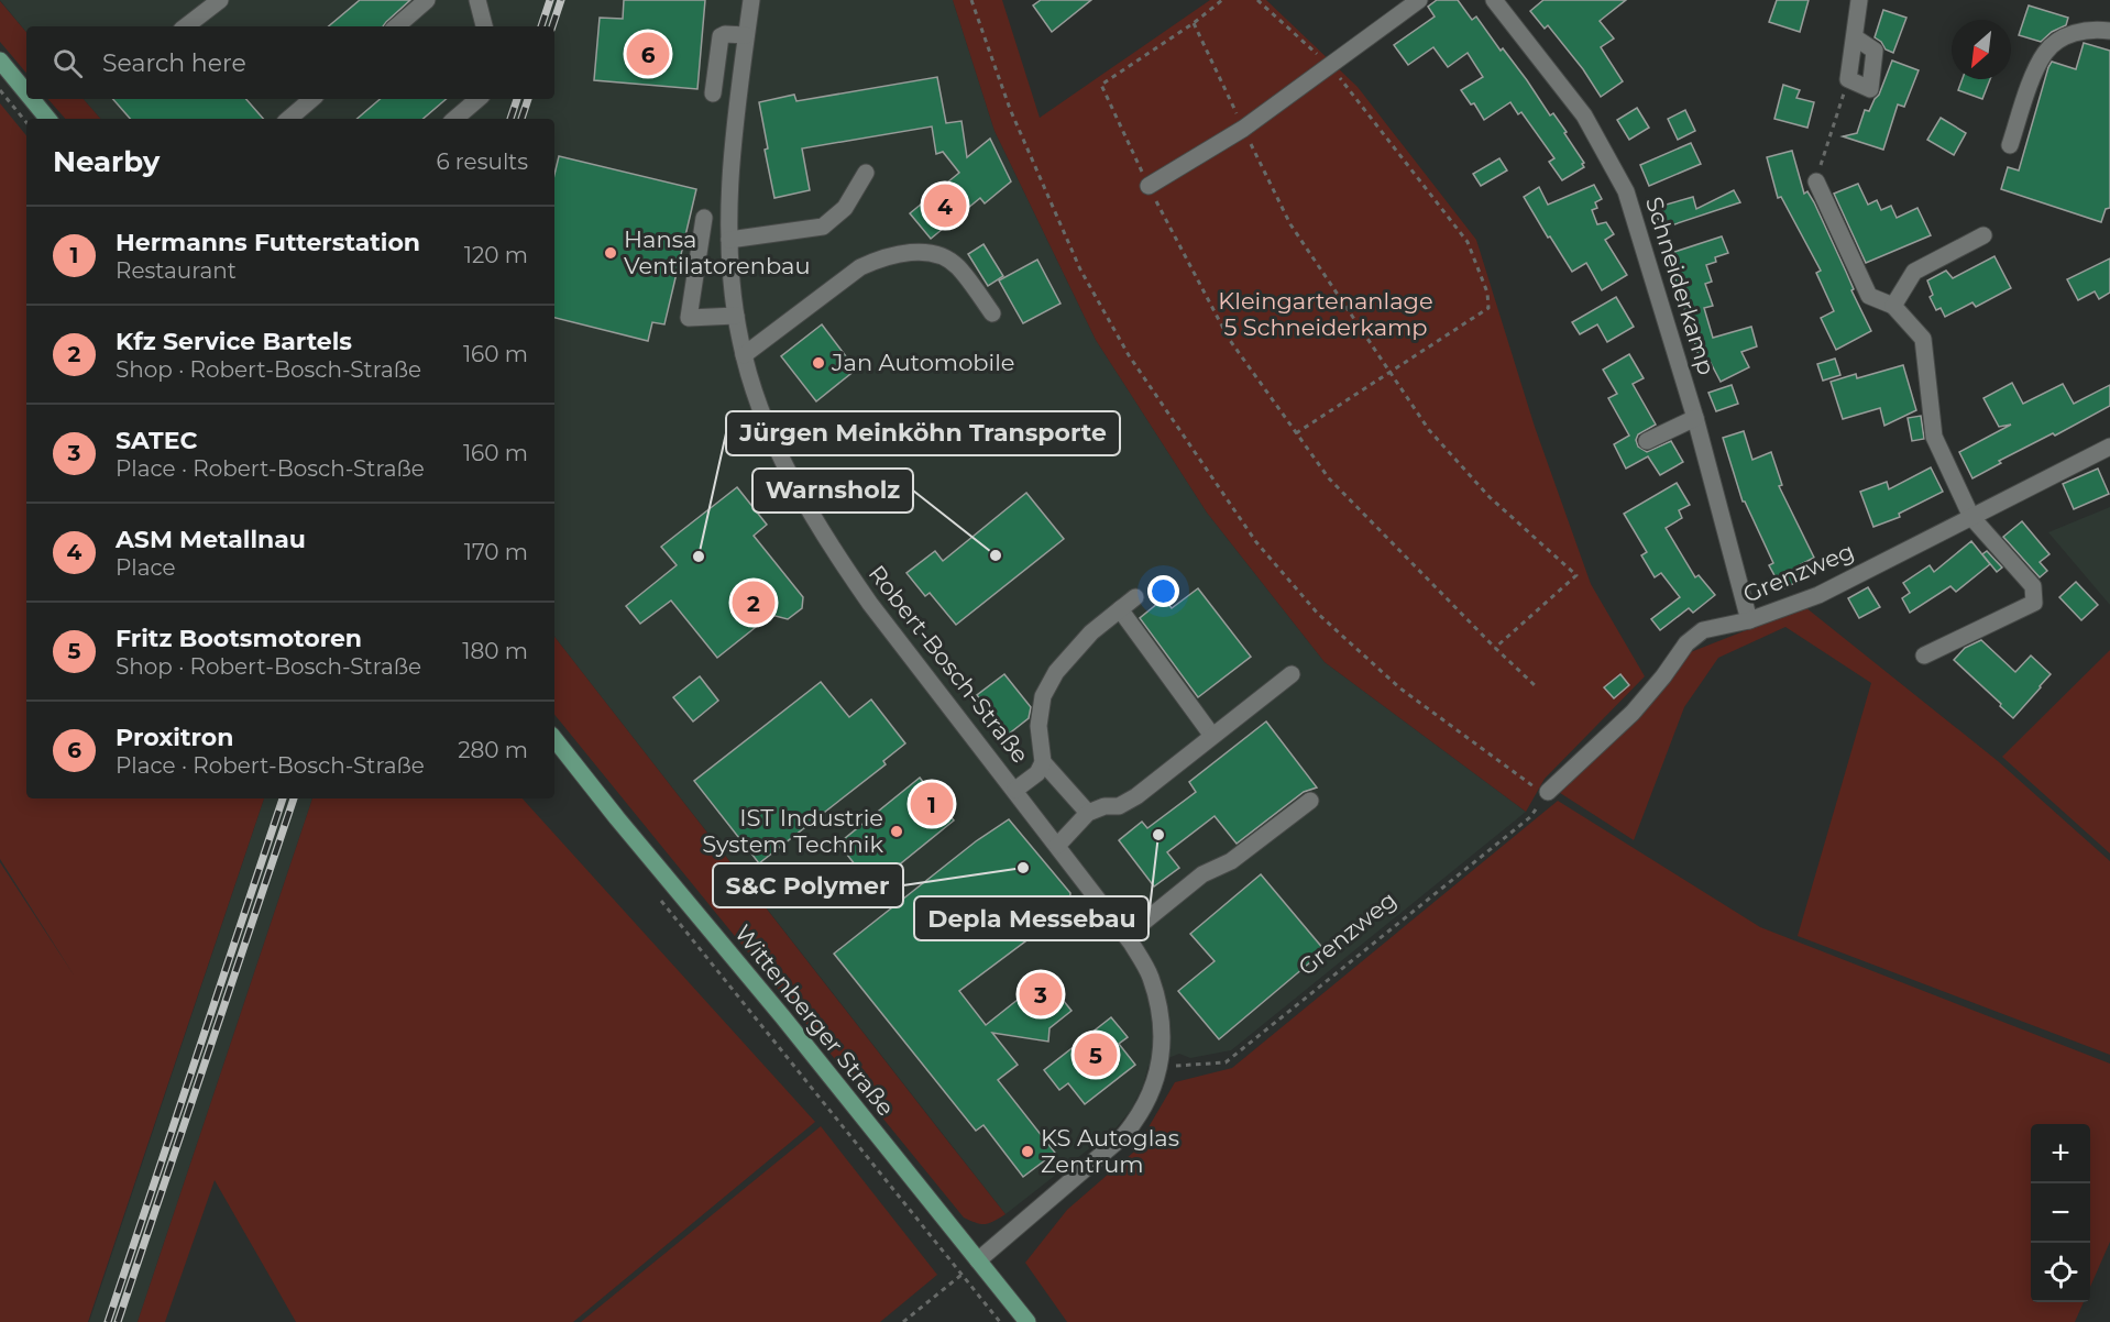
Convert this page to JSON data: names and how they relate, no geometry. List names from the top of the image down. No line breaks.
{"streets":{"main road":["Wittenberger Straße"],"street":["Schneiderkamp","Grenzweg","Robert-Bosch-Straße"]},"crossings":[["Schneiderkamp","Grenzweg"],["Grenzweg","Robert-Bosch-Straße"],["Robert-Bosch-Straße","Wittenberger Straße"]],"parks":["Kleingartenanlage 5 Schneiderkamp"],"places":["Hansa Ventilatorenbau","Jan Automobile","Warnsholz","Jürgen Meinköhn Transporte","IST Industrie System Technik","Depla Messebau","S&C Polymer","KS Autoglas Zentrum"],"north":"bottom left","page":{"search":"Search here","pins":["6","4","2","1","3","5"],"heading":["Nearby","6 results"],"list":[{"mark":"1","name":"Hermanns Futterstation","note":"Restaurant","value":"120 m"},{"mark":"2","name":"Kfz Service Bartels","note":"Shop · Robert-Bosch-Straße","value":"160 m"},{"mark":"3","name":"SATEC","note":"Place · Robert-Bosch-Straße","value":"160 m"},{"mark":"4","name":"ASM Metallnau","note":"Place","value":"170 m"},{"mark":"5","name":"Fritz Bootsmotoren","note":"Shop · Robert-Bosch-Straße","value":"180 m"},{"mark":"6","name":"Proxitron","note":"Place · Robert-Bosch-Straße","value":"280 m"}],"map_buttons":["+","−"]}}
